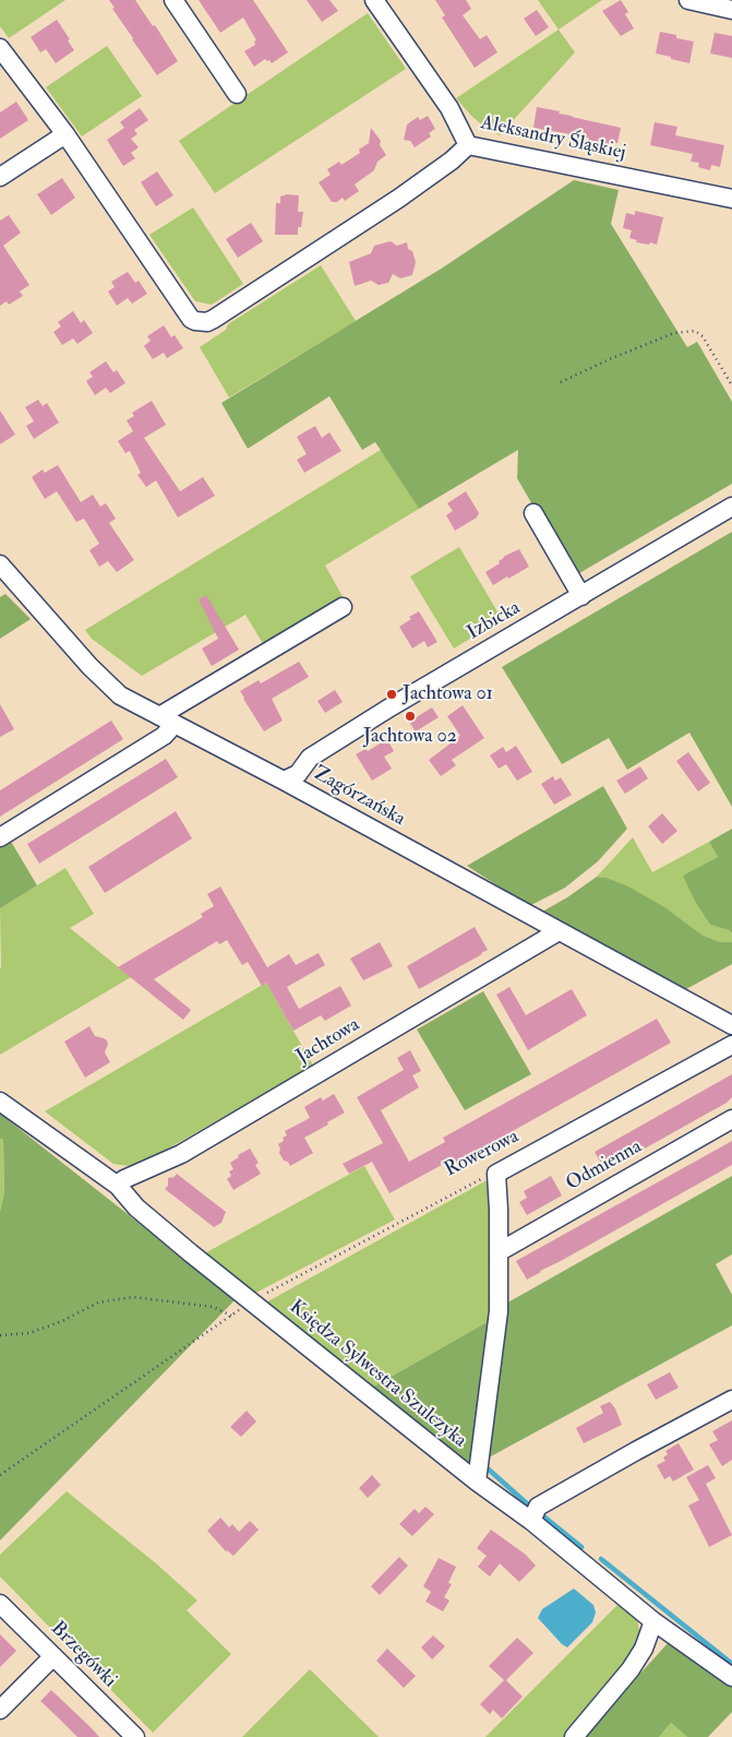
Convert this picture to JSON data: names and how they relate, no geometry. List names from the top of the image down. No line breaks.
{"streets":{"street":["Aleksandry Śląskiej","Izbicka","Zagórzańska","Jachtowa","Rowerowa","Odmienna","Księdza Sylwestra Szulczyka","Brzegówki"]},"crossings":[["Izbicka","Zagórzańska"],["Zagórzańska","Jachtowa"],["Jachtowa","Księdza Sylwestra Szulczyka"],["Rowerowa","Księdza Sylwestra Szulczyka"]],"places":["Jachtowa 01","Jachtowa 02"]}
